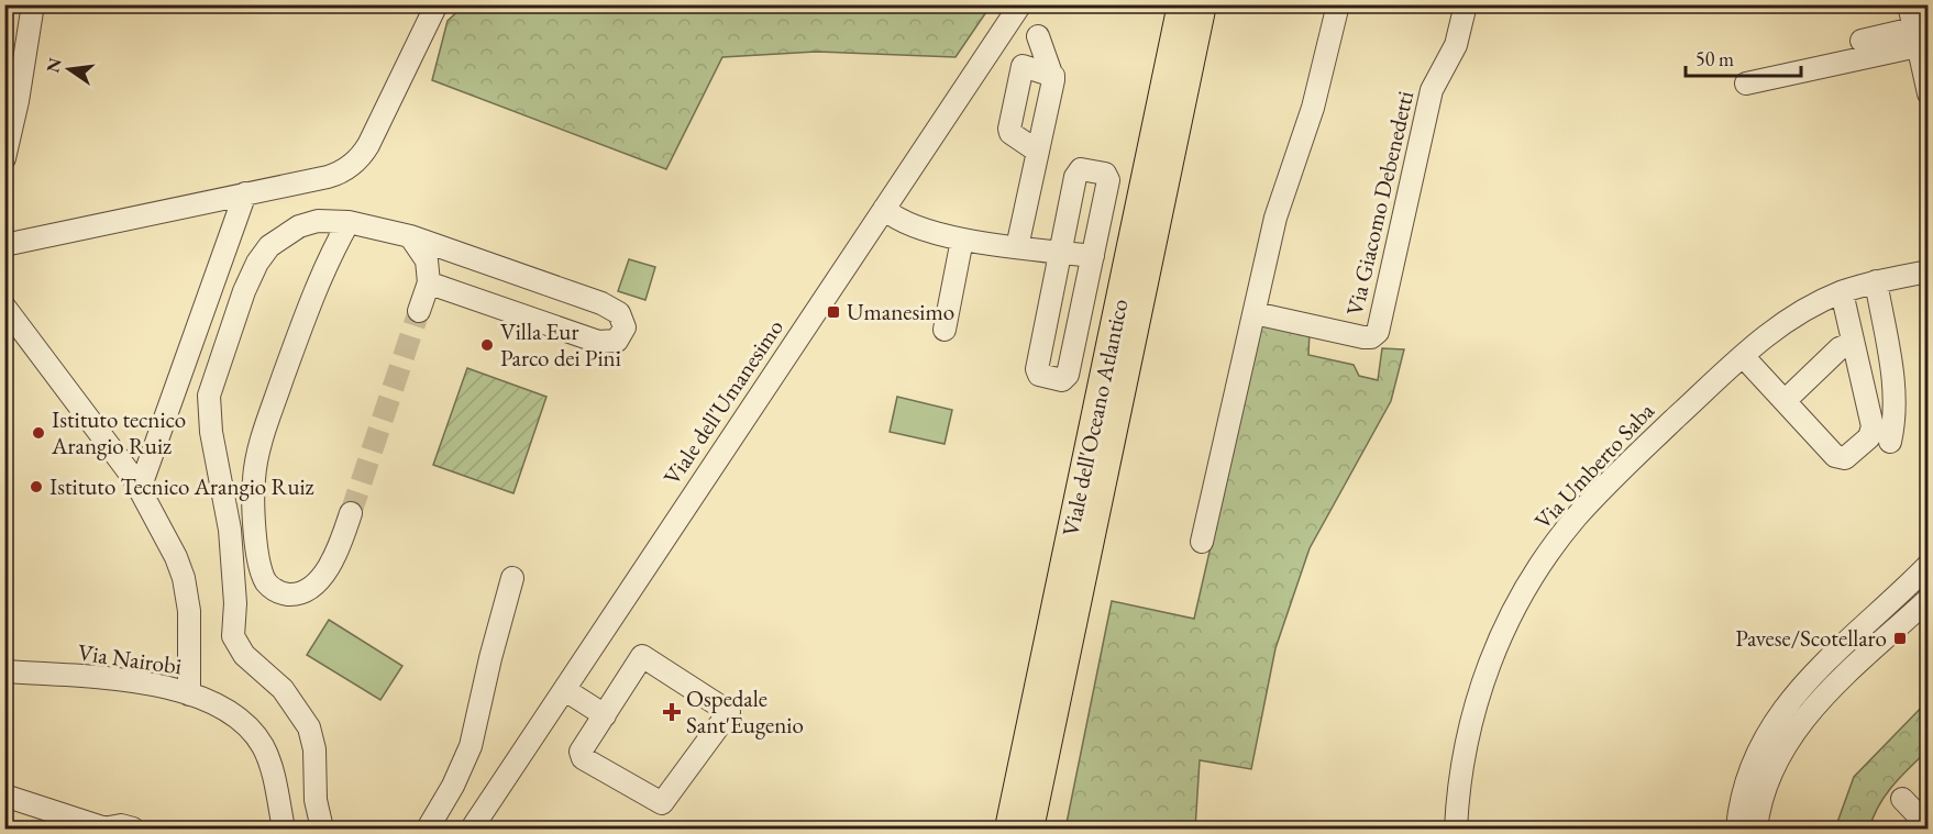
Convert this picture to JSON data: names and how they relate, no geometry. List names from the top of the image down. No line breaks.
{"streets":{"main road":["Viale dell'Oceano Atlantico"],"street":["Via Giacomo Debenedetti","Viale dell'Umanesimo","Via Umberto Saba","Via Nairobi"]},"places":{"transit":["Umanesimo","Pavese/Scotellaro"],"other":["Villa Eur Parco dei Pini","Istituto tecnico Arangio Ruiz","Istituto Tecnico Arangio Ruiz"],"health":["Ospedale Sant'Eugenio"]},"scale_bar":"50 m","north":"left"}
